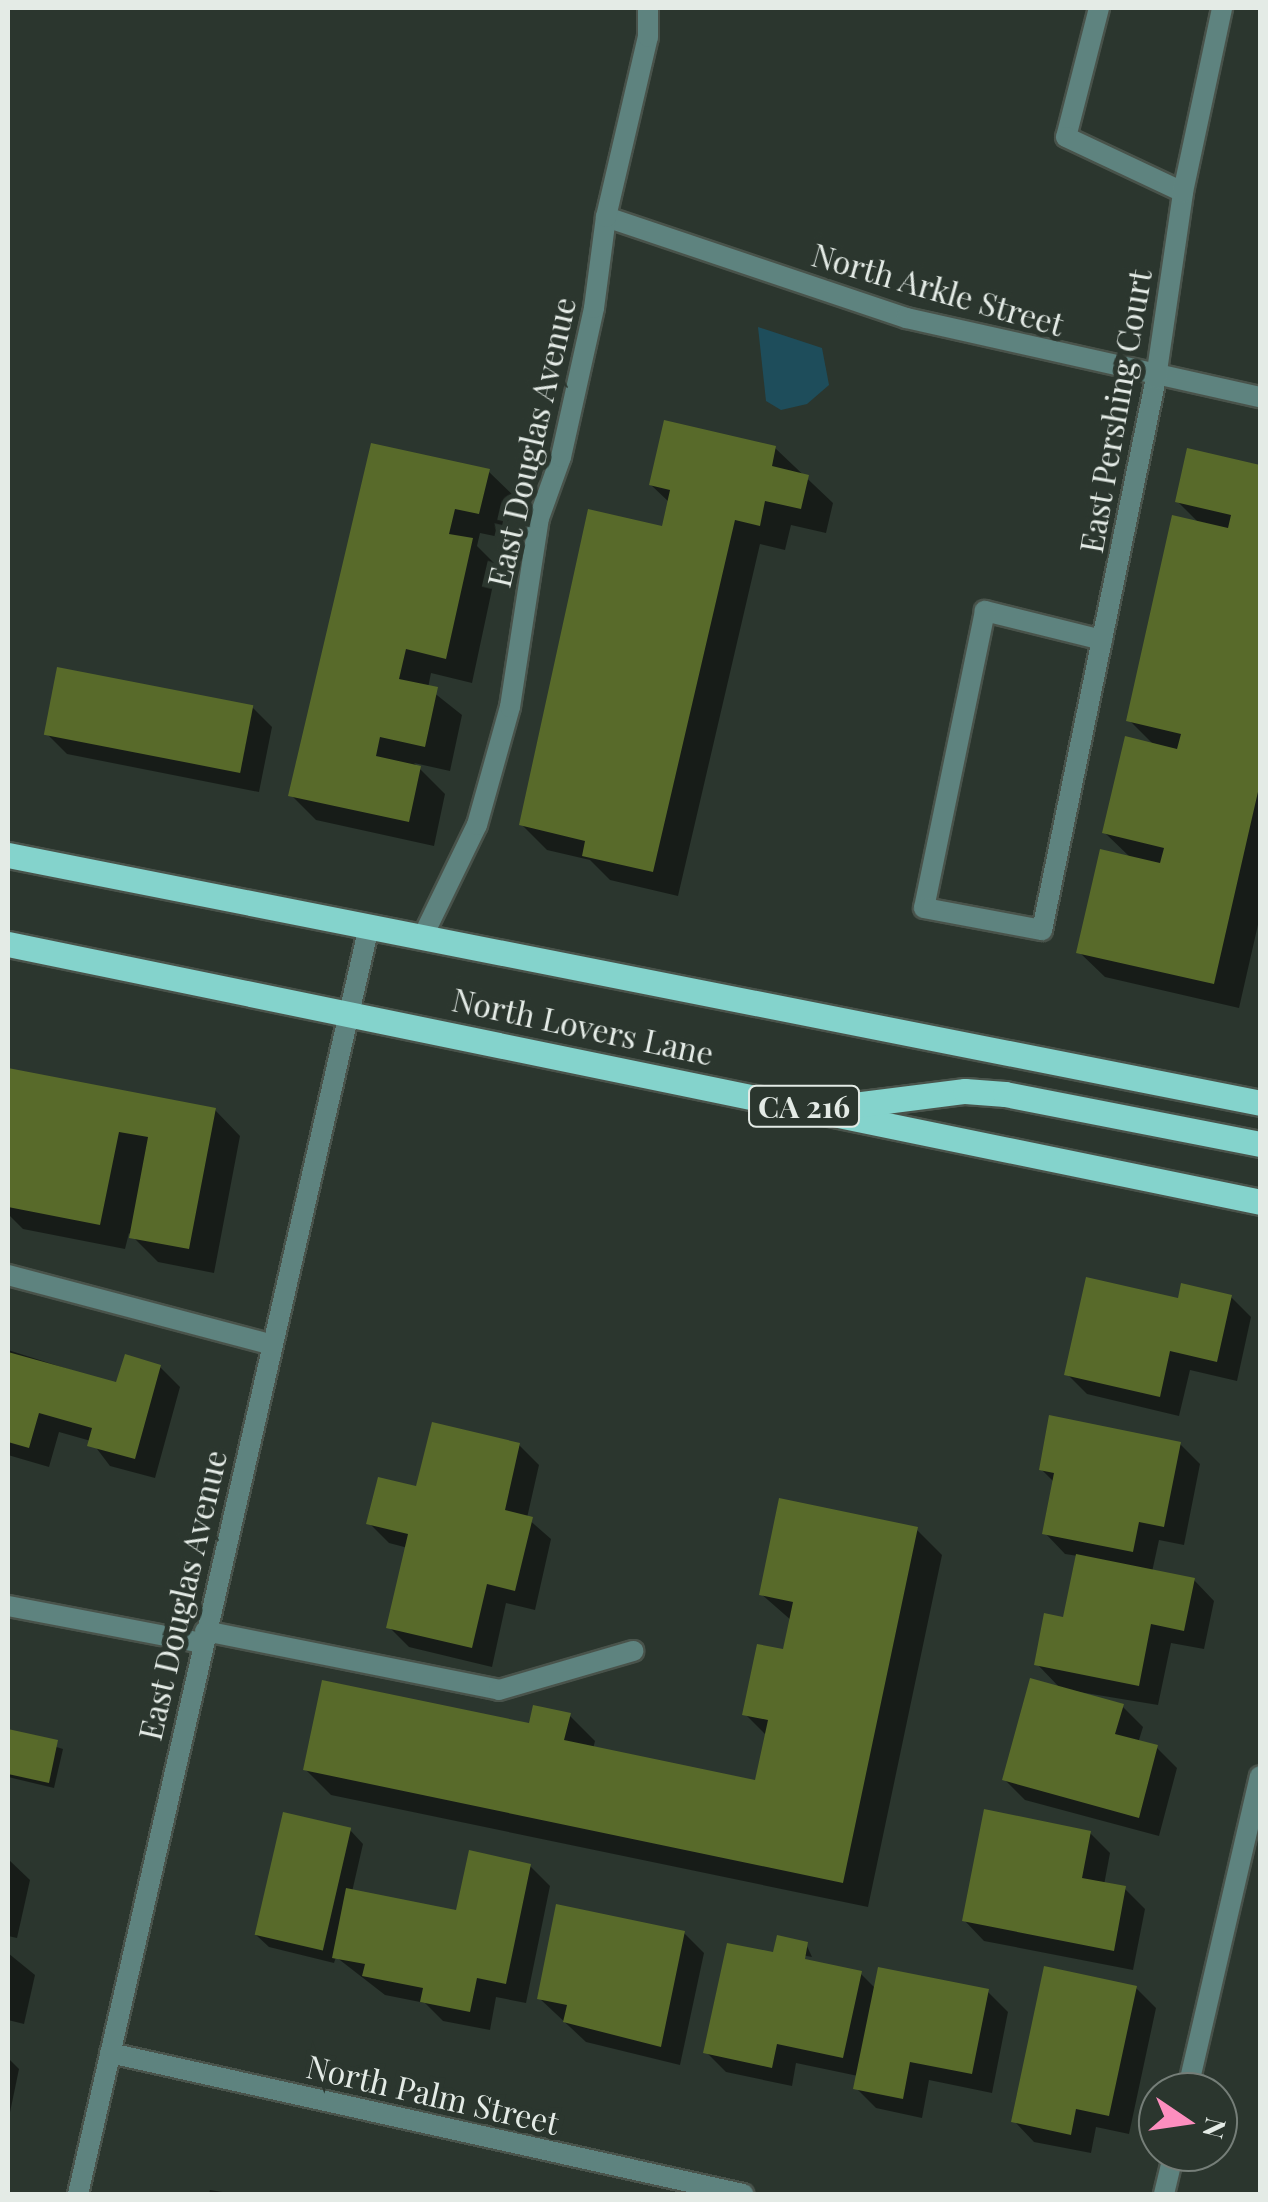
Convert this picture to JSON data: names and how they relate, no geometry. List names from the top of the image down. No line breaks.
{"streets":{"main road":["North Lovers Lane","CA 216"],"street":["North Arkle Street","East Pershing Court","East Douglas Avenue","North Palm Street"]},"crossings":[["North Arkle Street","East Pershing Court"],["North Arkle Street","East Douglas Avenue"],["East Douglas Avenue","North Lovers Lane"],["East Douglas Avenue","North Palm Street"]],"north":"right"}
